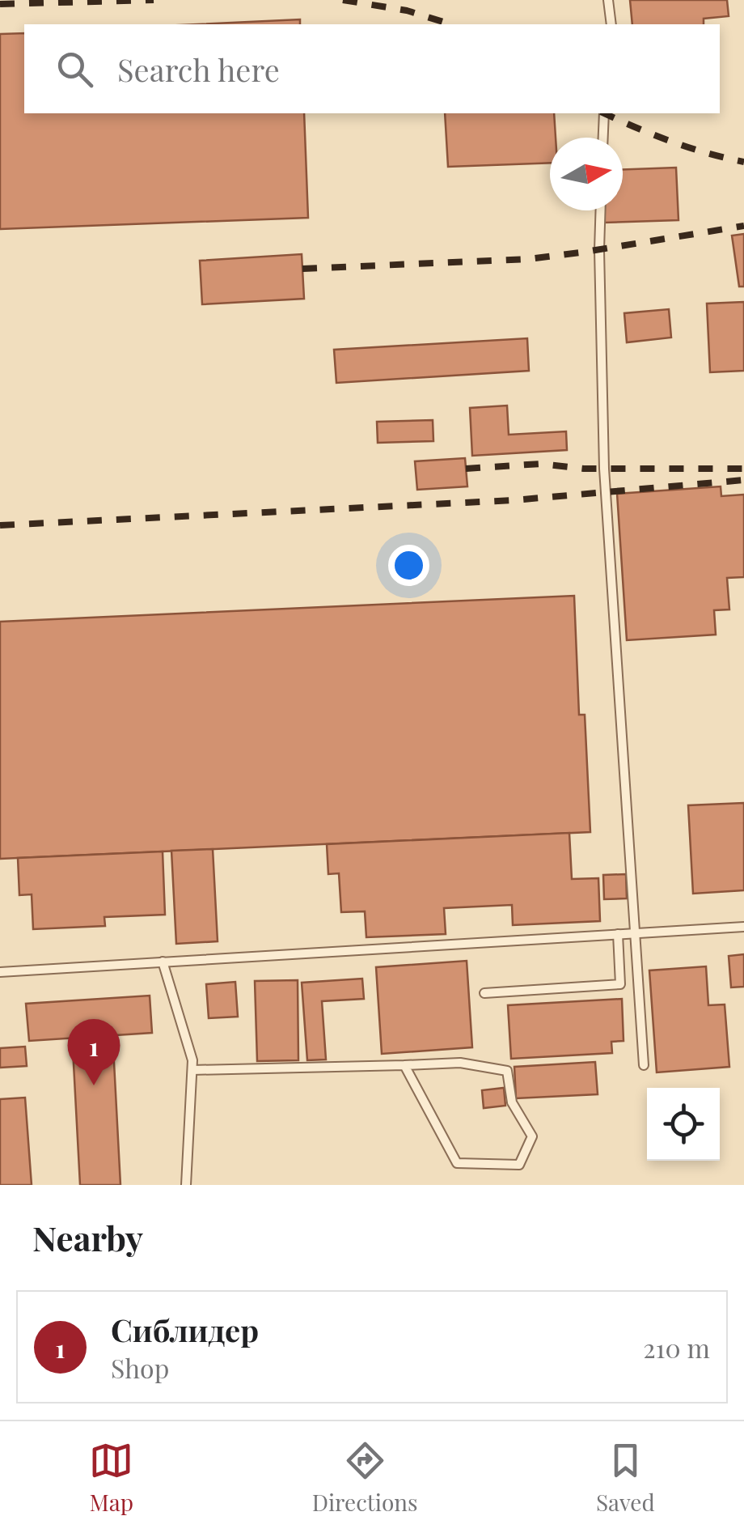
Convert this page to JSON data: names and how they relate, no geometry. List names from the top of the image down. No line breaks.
{"north":"right","page":{"search":"Search here","pins":"1","heading":"Nearby","list":[{"mark":"1","name":"Сиблидер","note":"Shop","value":"210 m"}],"nav":["Map","Directions","Saved"]}}
